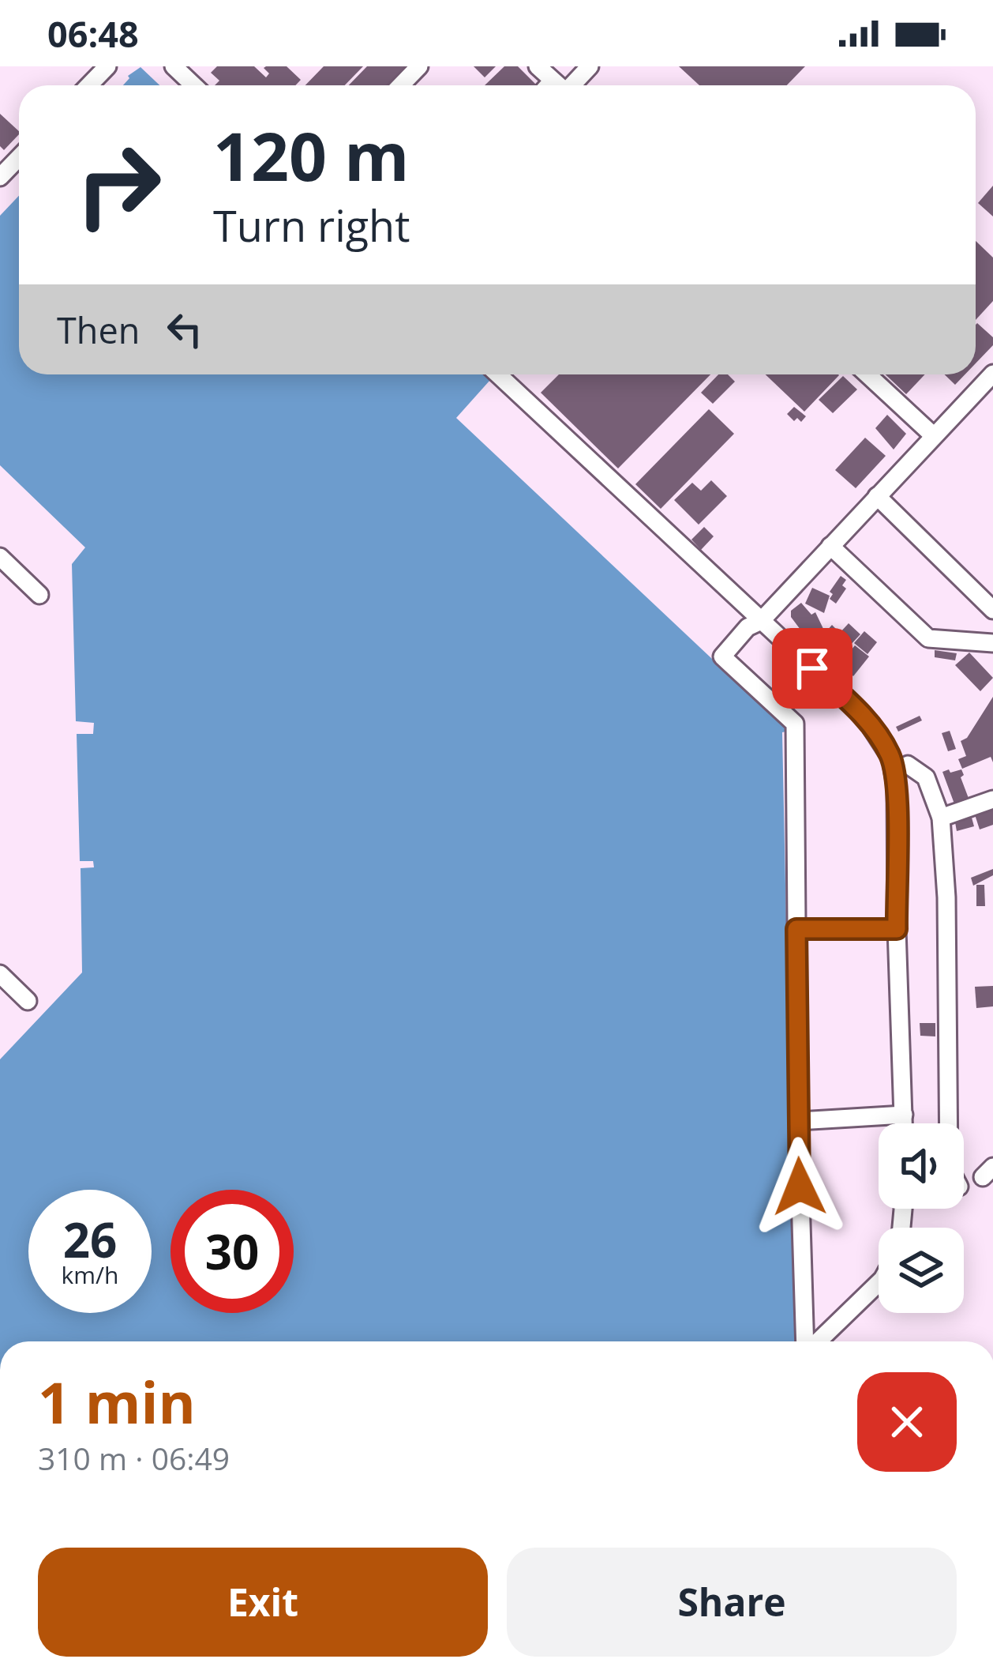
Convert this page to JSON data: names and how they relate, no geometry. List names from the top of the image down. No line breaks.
{"page":{"status":"06:48","turn":["120 m","Turn right"],"then":"Then","speed":"26 km/h","limit":"30","heading":["1 min","310 m · 06:49"],"buttons":["Exit","Share"]}}
